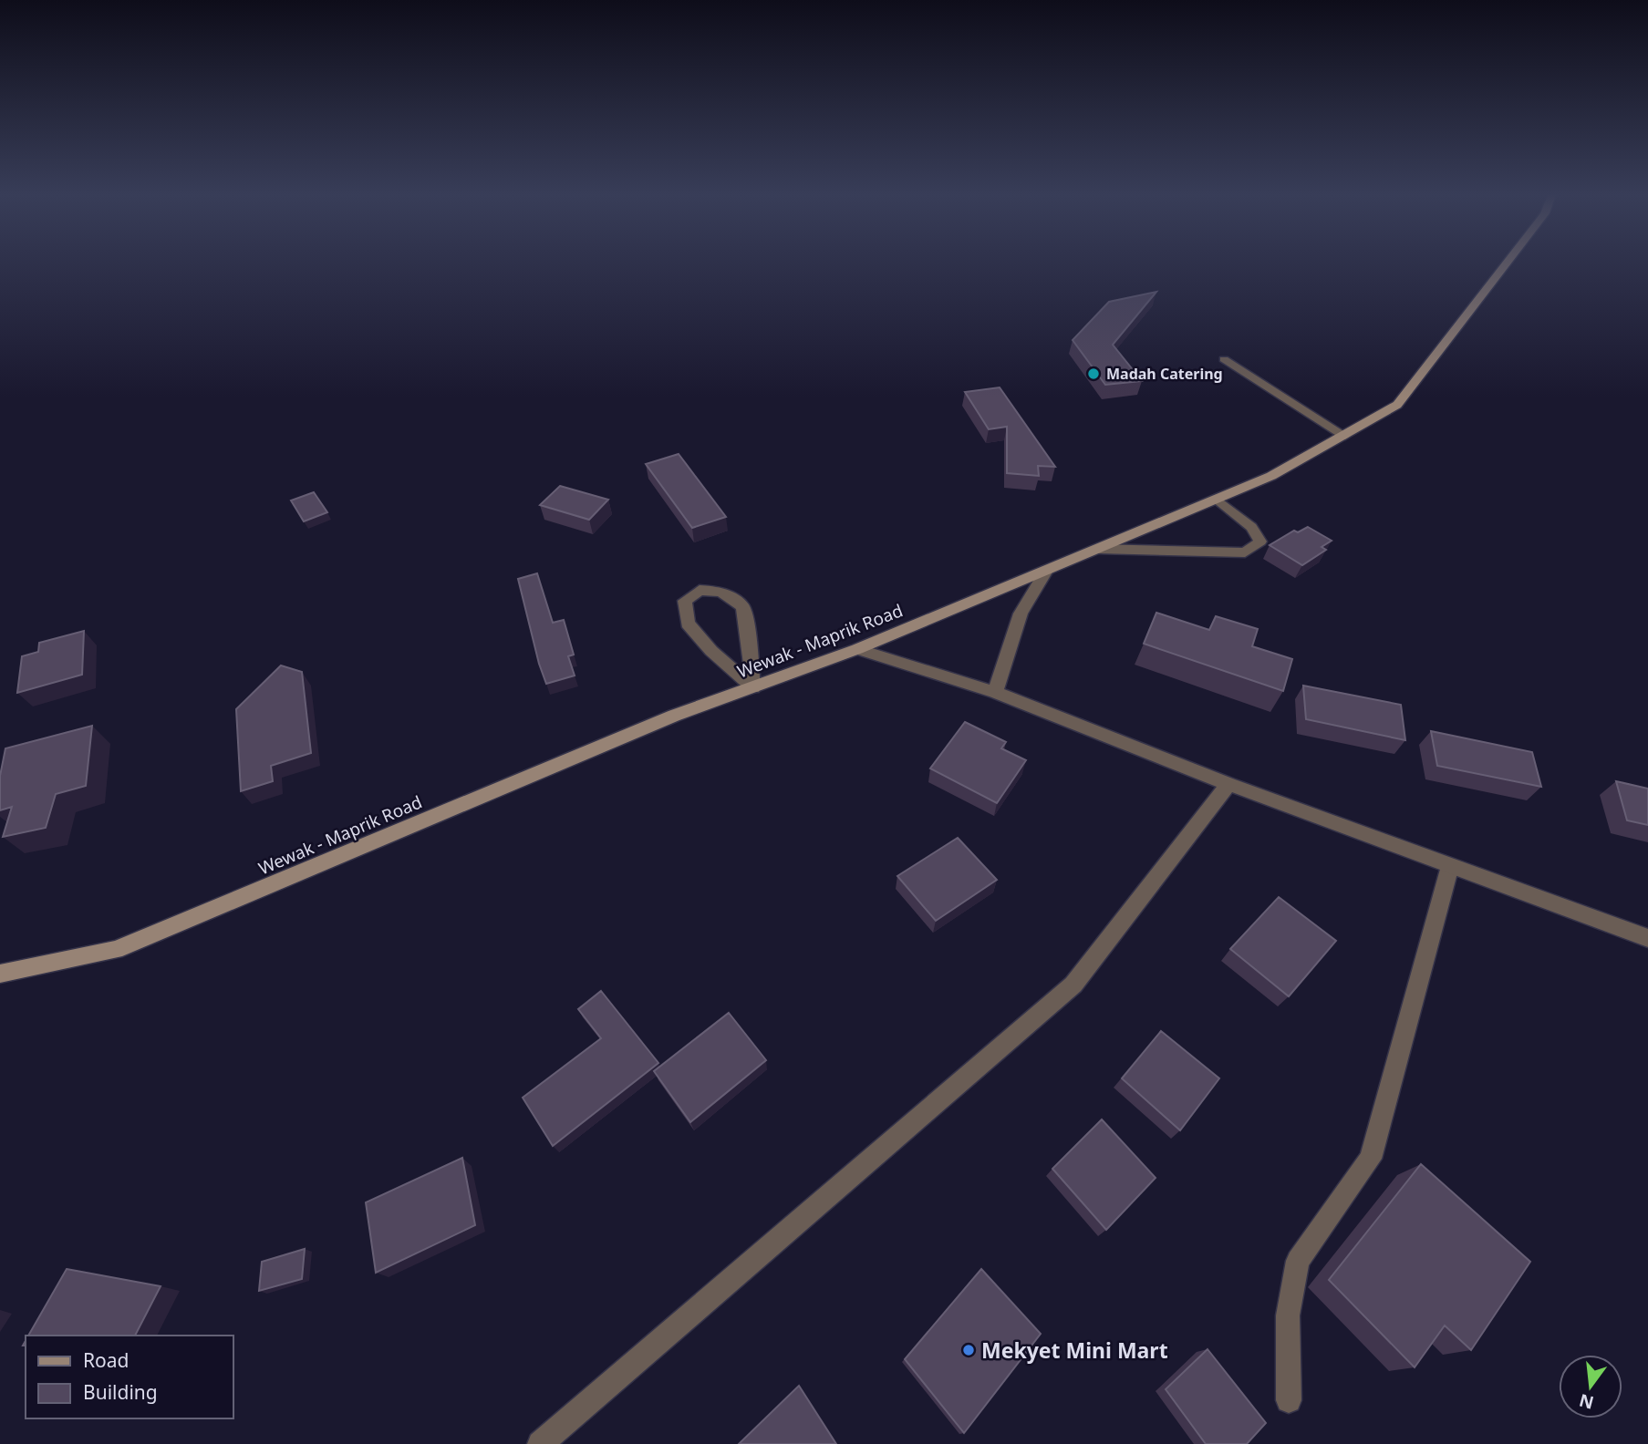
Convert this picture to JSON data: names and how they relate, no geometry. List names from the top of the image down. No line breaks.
{"streets":{"main road":["Wewak - Maprik Road"]},"places":["Madah Catering","Mekyet Mini Mart"],"legend":["Road","Building"],"north":"bottom"}
